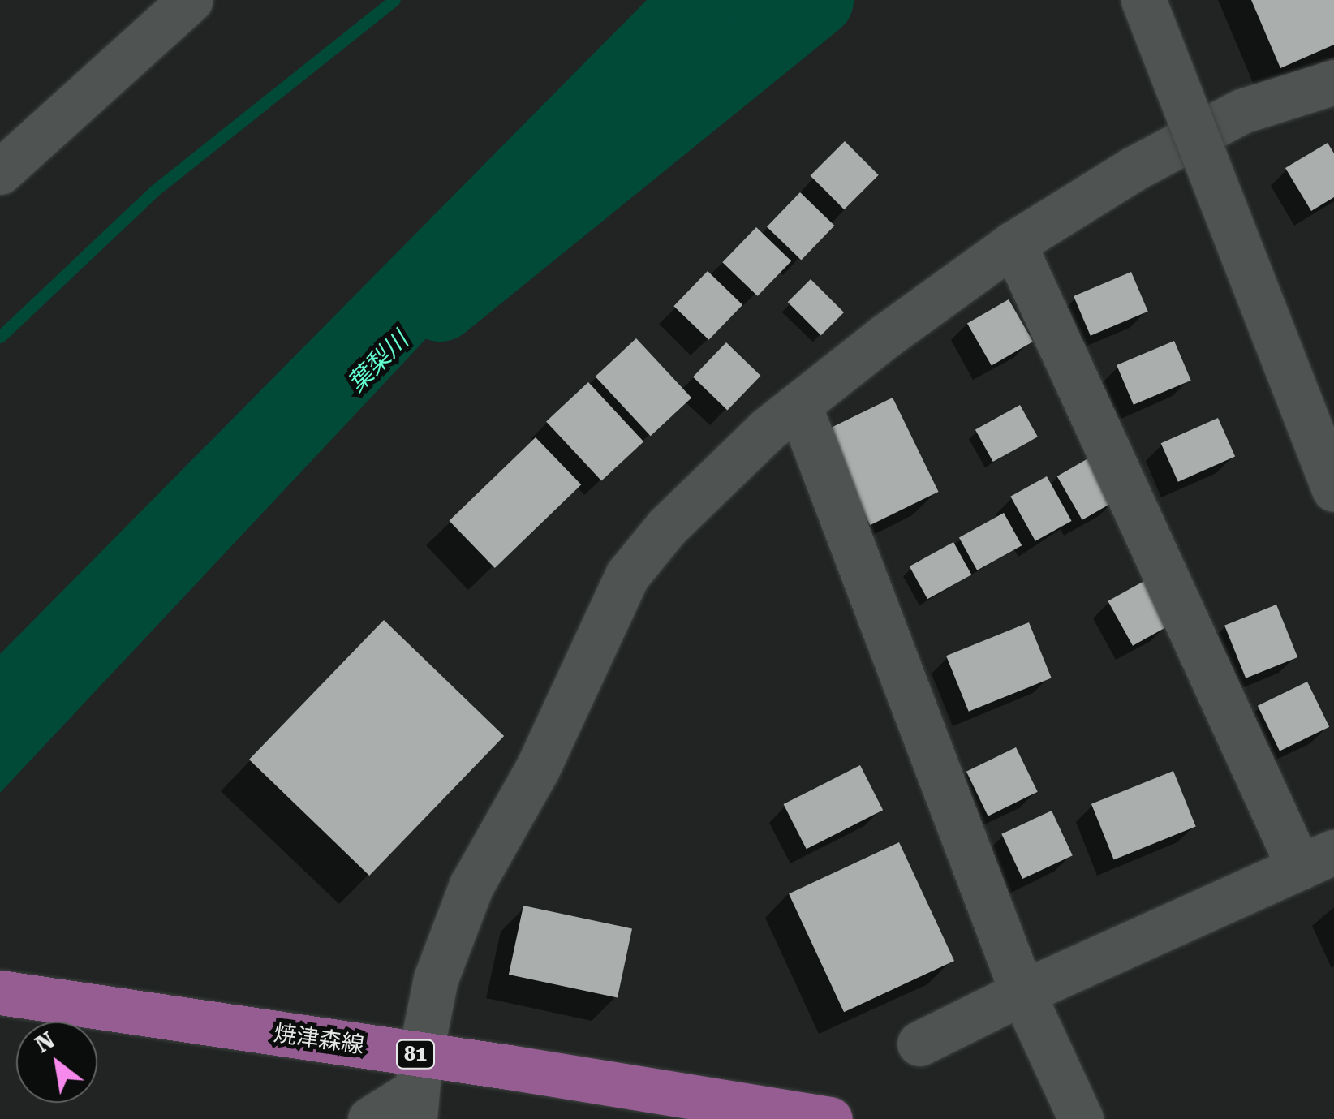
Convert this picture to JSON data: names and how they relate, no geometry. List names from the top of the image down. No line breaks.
{"streets":{"main road":["焼津森線","81"]},"water":["葉梨川"],"north":"top left"}
